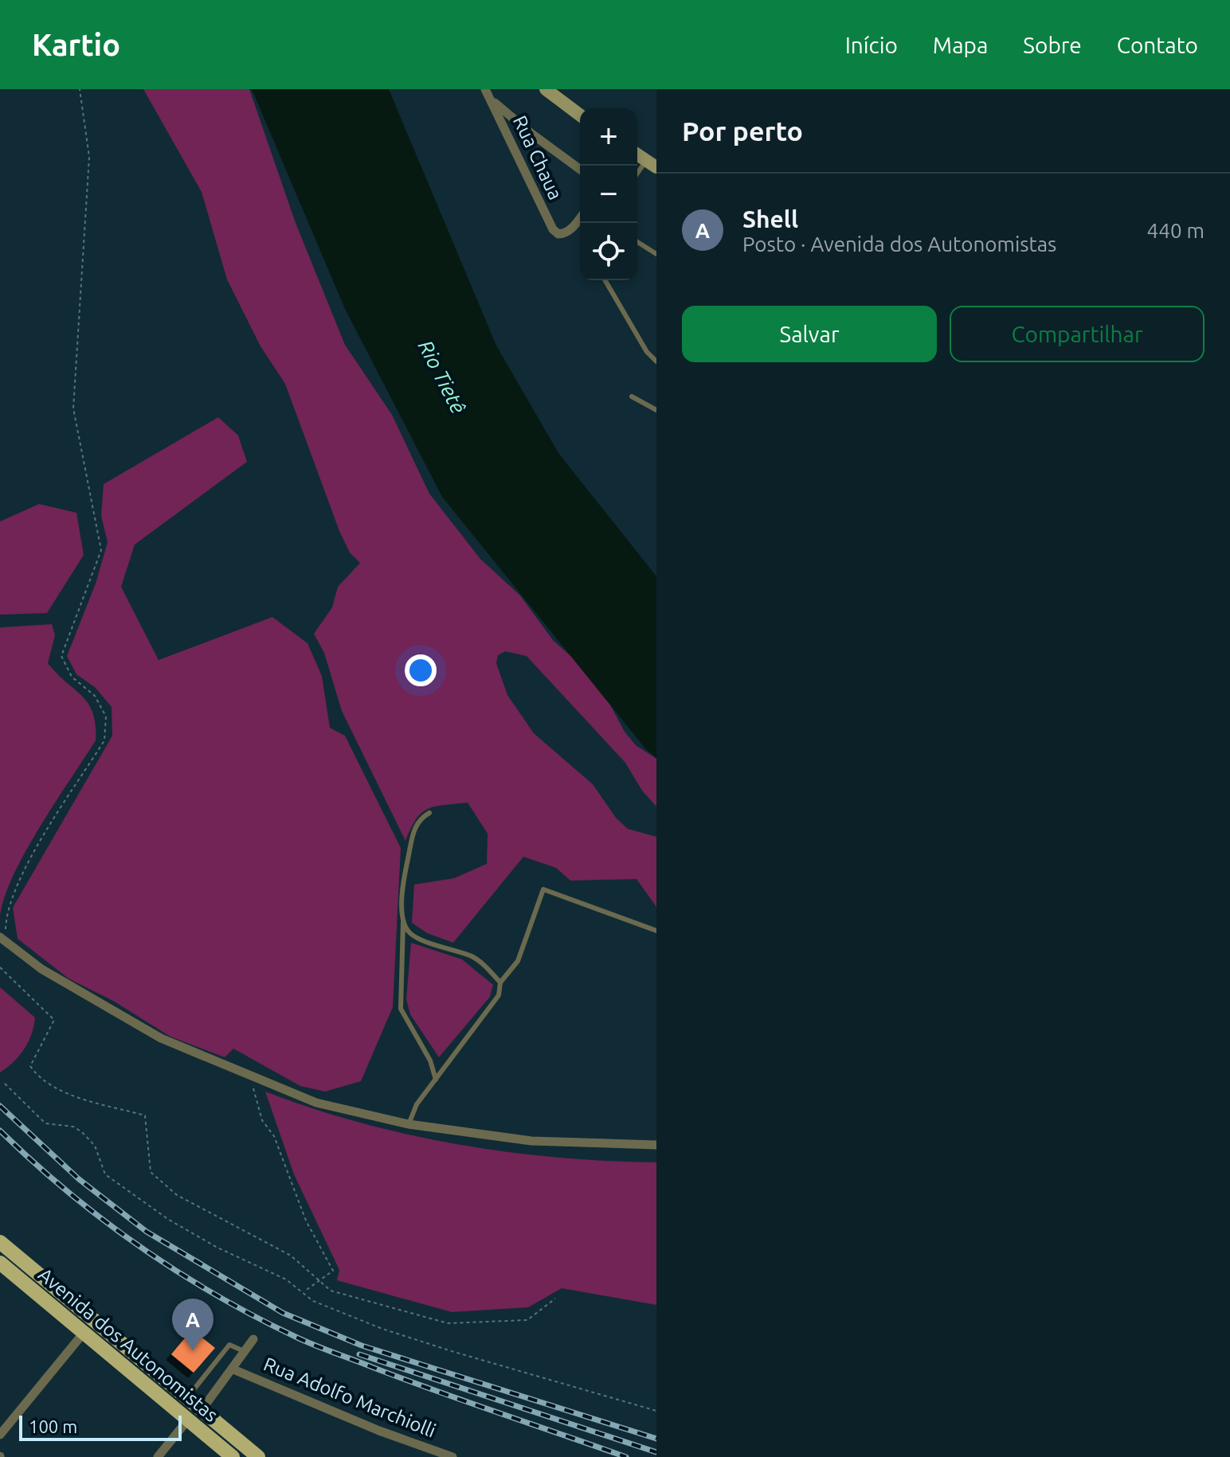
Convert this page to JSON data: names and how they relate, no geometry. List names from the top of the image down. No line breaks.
{"streets":{"main road":["Avenida dos Autonomistas"],"street":["Rua Chaua","Rua Adolfo Marchiolli"]},"water":["Rio Tietê"],"scale_bar":"100 m","page":{"header":"Kartio","nav":["Início","Mapa","Sobre","Contato"],"heading":"Por perto","map_buttons":["+","−"],"list":[{"mark":"A","name":"Shell","note":"Posto · Avenida dos Autonomistas","value":"440 m"}],"buttons":["Salvar","Compartilhar"],"pins":"A","scale":"100 m"}}
